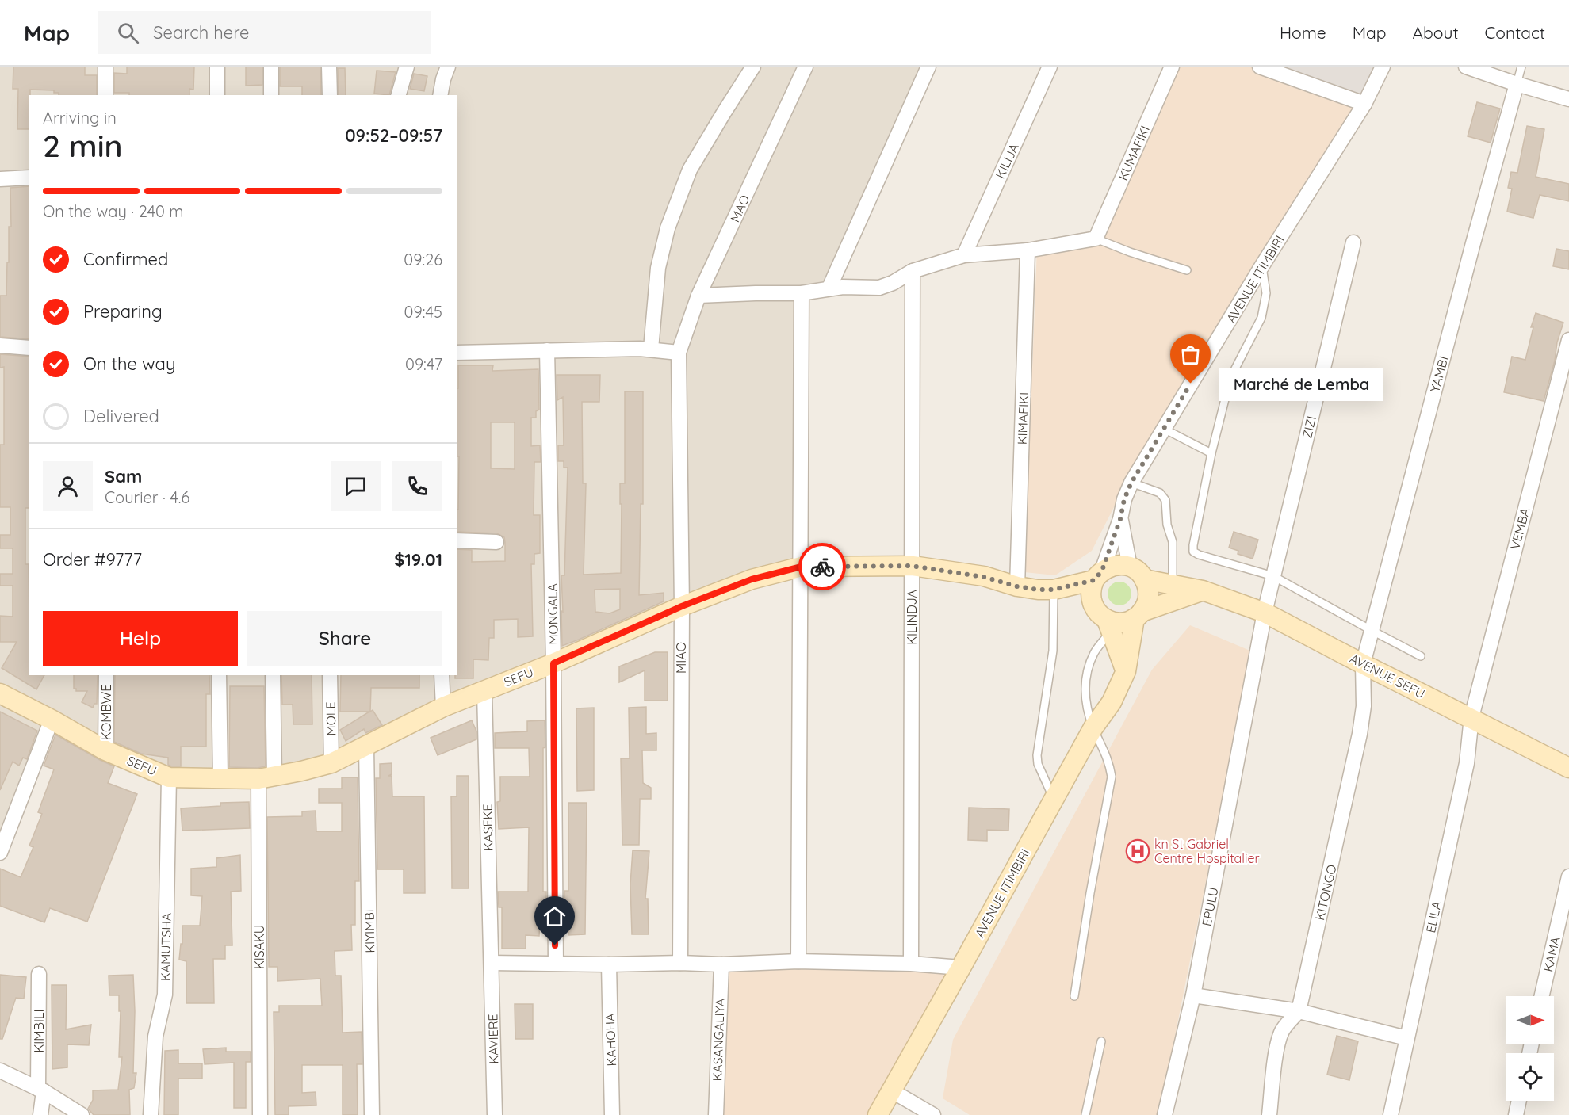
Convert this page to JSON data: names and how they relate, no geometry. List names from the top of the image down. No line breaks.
{"streets":{"main road":["AVENUE ITIMBIRI","AVENUE SEFU","SEFU"],"street":["KUMAFIKI","KILIJA","MAO","YAMBI","KIMAFIKI","ZIZI","VEMBA","MONGALA","KILINDJA","MIAO","KOMBWE","MOLE","KASEKE","KITONGO","EPULU","ELILA","KIYIMBI","KAMUTSHA","KISAKU","KAMA","KIMBILI","KAVIERE","KAHOHA","KASANGALIYA"]},"crossings":[["MAO","MIAO"],["AVENUE ITIMBIRI","AVENUE SEFU"],["YAMBI","AVENUE SEFU"],["YAMBI","KITONGO"],["KIMAFIKI","SEFU"],["ZIZI","AVENUE SEFU"],["ZIZI","EPULU"],["VEMBA","AVENUE SEFU"],["VEMBA","ELILA"],["MONGALA","SEFU"],["KILINDJA","SEFU"],["MIAO","SEFU"],["AVENUE SEFU","KITONGO"],["AVENUE SEFU","EPULU"],["AVENUE SEFU","ELILA"],["SEFU","KOMBWE"],["SEFU","MOLE"],["SEFU","KASEKE"],["SEFU","KIYIMBI"],["SEFU","KAMUTSHA"],["SEFU","KISAKU"],["KASEKE","KAVIERE"]],"places":{"other":["Marché de Lemba"],"hospital":["kn St Gabriel Centre Hospitalier"]},"north":"right","page":{"header":"Map","search":"Search here","nav":["Home","Map","About","Contact"],"heading":["2 min","Arriving in","09:52–09:57"],"panel":["Sam","Courier · 4.6","Order #9777","$19.01"],"bar":"On the way · 240 m","list":[["Confirmed","09:26"],["Preparing","09:45"],["On the way","09:47"],"Delivered"],"bubble":"Marché de Lemba","buttons":["Help","Share"]}}
